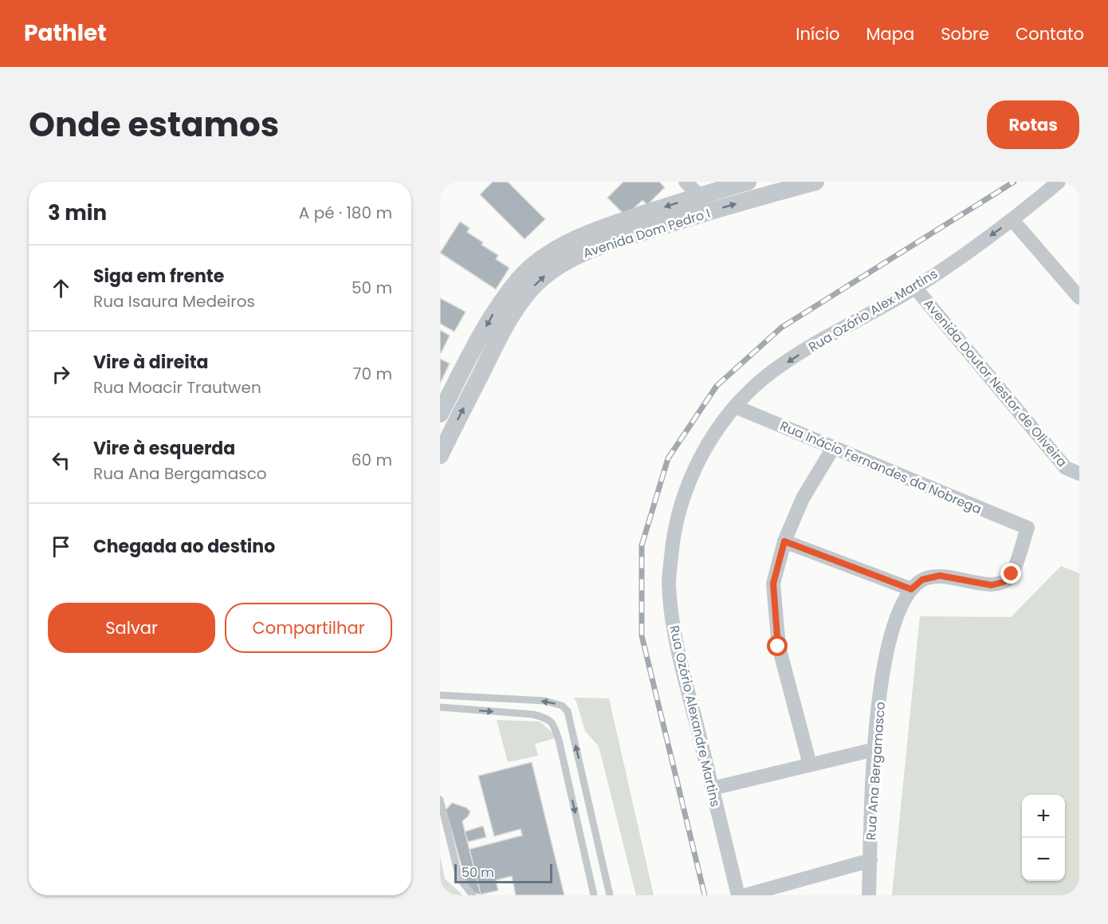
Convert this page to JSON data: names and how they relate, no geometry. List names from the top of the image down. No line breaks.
{"streets":{"street":["Avenida Dom Pedro I","Rua Ozório Alex Martins","Avenida Doutor Nestor de Oliveira","Rua Inácio Fernandes da Nobrega","Rua Ozório Alexandre Martins","Rua Ana Bergamasco"]},"crossings":[["Rua Ozório Alex Martins","Avenida Doutor Nestor de Oliveira"],["Rua Ozório Alex Martins","Rua Inácio Fernandes da Nobrega"],["Rua Ozório Alex Martins","Rua Ozório Alexandre Martins"],["Rua Inácio Fernandes da Nobrega","Rua Ozório Alexandre Martins"],["Rua Inácio Fernandes da Nobrega","Rua Ana Bergamasco"]],"one_way":["Rua Ozório Alex Martins"],"scale_bar":"50 m","page":{"header":"Pathlet","nav":["Início","Mapa","Sobre","Contato"],"title":"Onde estamos","buttons":["Rotas",["Salvar","Compartilhar"]],"heading":["3 min","A pé · 180 m"],"list":[["Siga em frente","Rua Isaura Medeiros","50 m"],["Vire à direita","Rua Moacir Trautwen","70 m"],["Vire à esquerda","Rua Ana Bergamasco","60 m"],"Chegada ao destino"],"map_buttons":["+","−"],"scale":"50 m"}}
